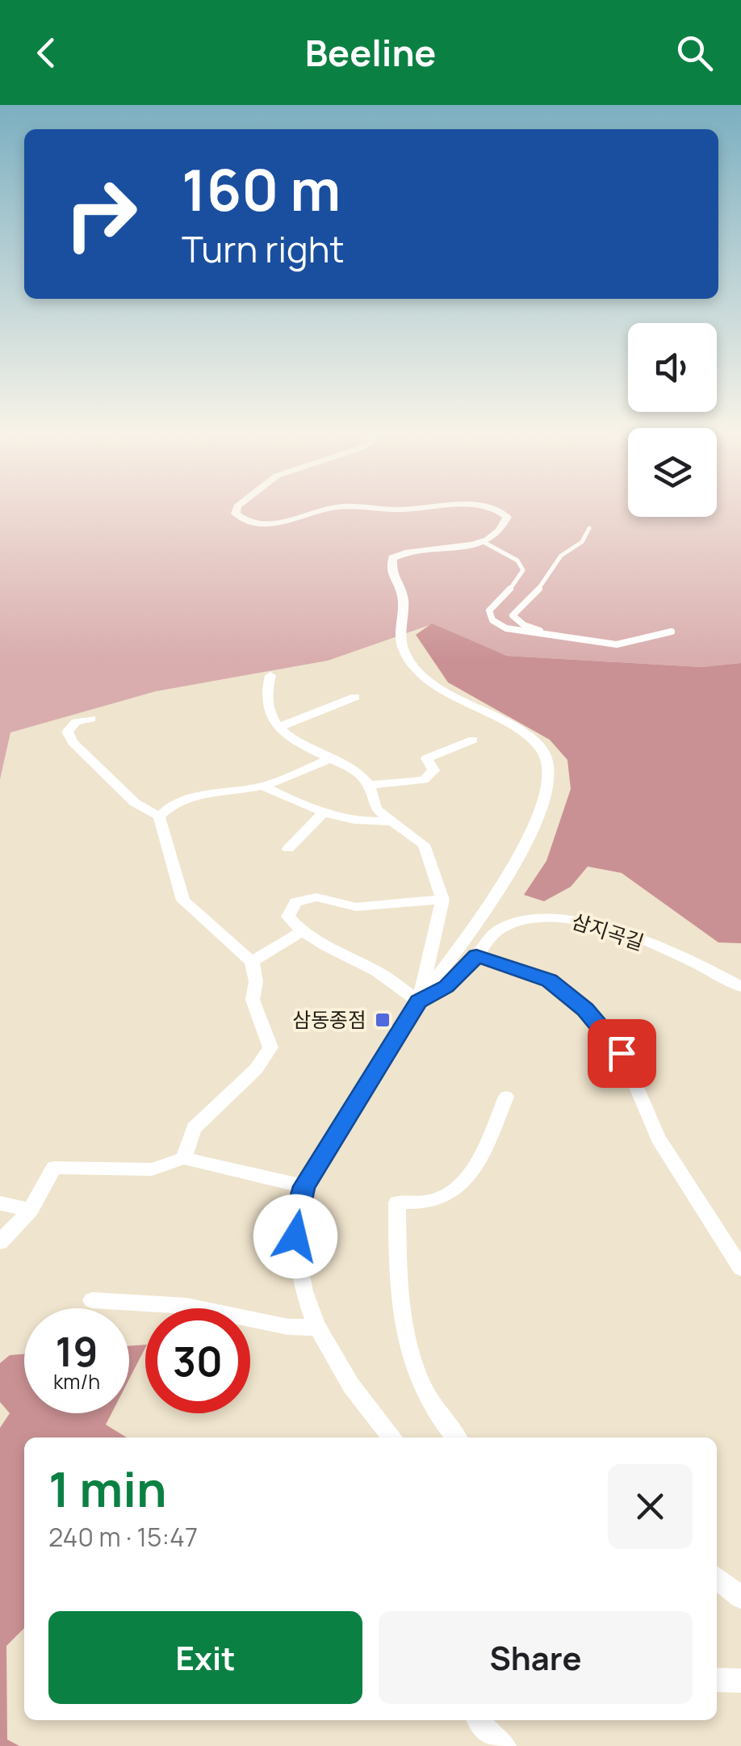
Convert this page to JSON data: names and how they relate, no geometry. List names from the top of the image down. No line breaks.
{"streets":{"street":["삼지곡길"]},"places":{"transit":["삼동종점"]},"page":{"header":"Beeline","turn":["160 m","Turn right"],"speed":"19 km/h","limit":"30","heading":["1 min","240 m · 15:47"],"buttons":["Exit","Share"]}}
